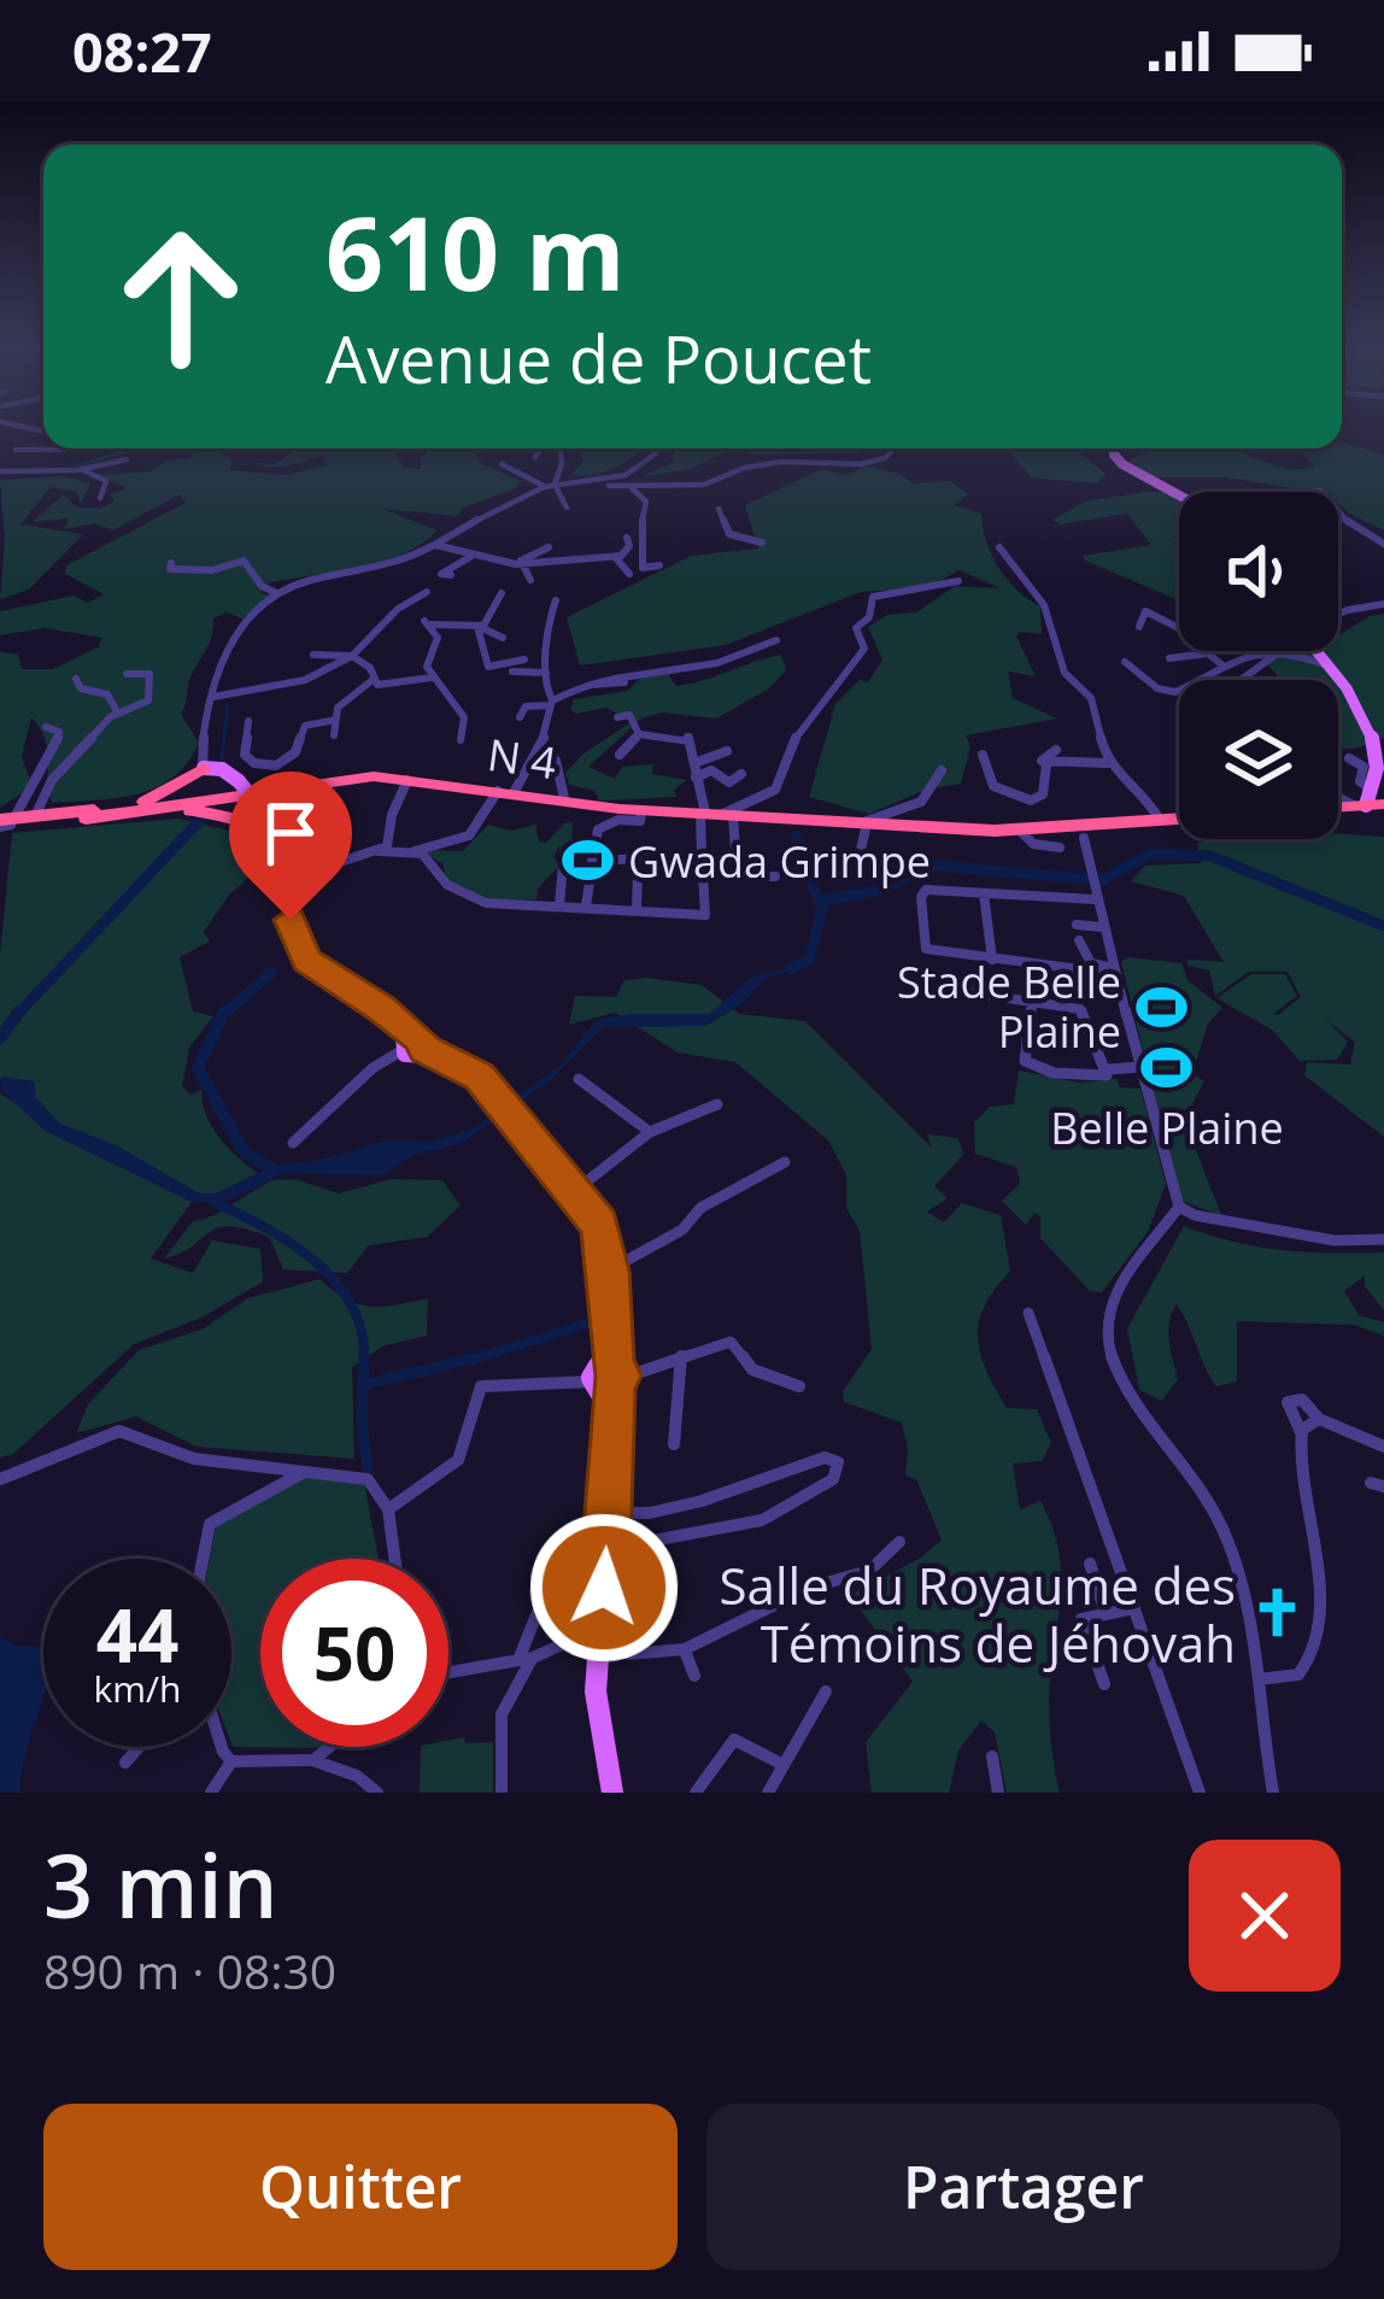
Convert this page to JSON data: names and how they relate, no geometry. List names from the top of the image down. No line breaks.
{"streets":{"highway":["N 4"]},"places":{"sports":["Gwada Grimpe","Stade Belle Plaine","Belle Plaine"],"church":["Salle du Royaume des Témoins de Jéhovah"]},"page":{"status":"08:27","turn":["610 m","Avenue de Poucet"],"speed":"44 km/h","limit":"50","heading":["3 min","890 m · 08:30"],"buttons":["Quitter","Partager"]}}
